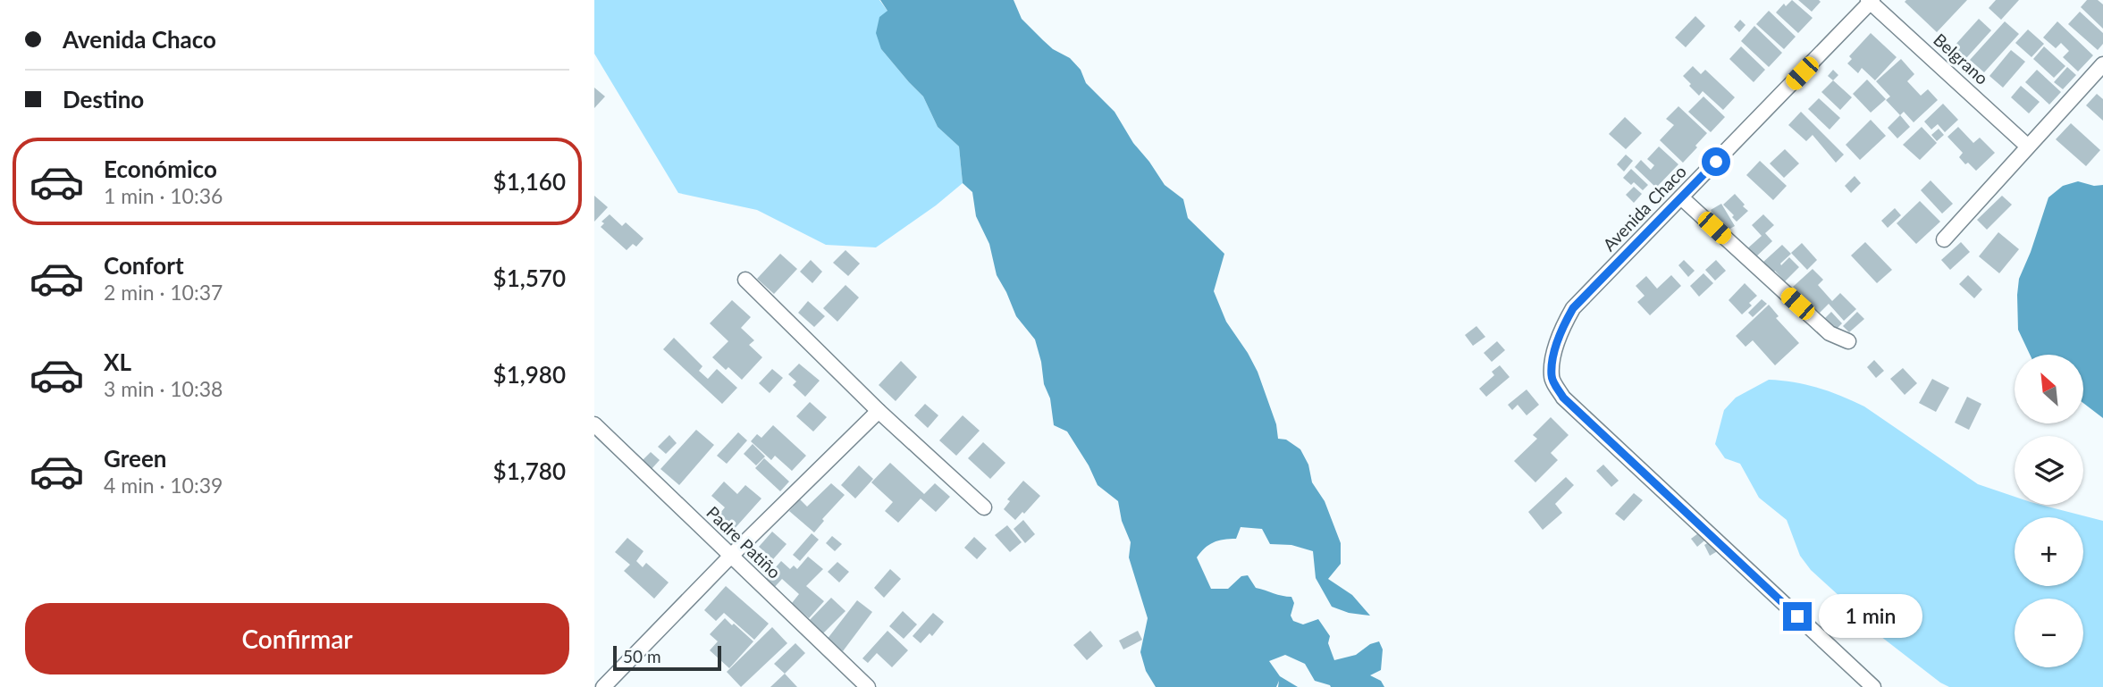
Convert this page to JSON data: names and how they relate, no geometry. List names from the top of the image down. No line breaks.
{"streets":{"street":["Belgrano","Avenida Chaco","Padre Patiño"]},"crossings":[["Belgrano","Avenida Chaco"]],"scale_bar":"50 m","north":"top left","page":{"banner":["Avenida Chaco","Destino"],"list":[{"name":"Económico","note":"1 min · 10:36","value":"$1,160"},{"name":"Confort","note":"2 min · 10:37","value":"$1,570"},{"name":"XL","note":"3 min · 10:38","value":"$1,980"},{"name":"Green","note":"4 min · 10:39","value":"$1,780"}],"map_buttons":["+","−"],"buttons":"Confirmar","bubble":"1 min","scale":"50 m"}}
